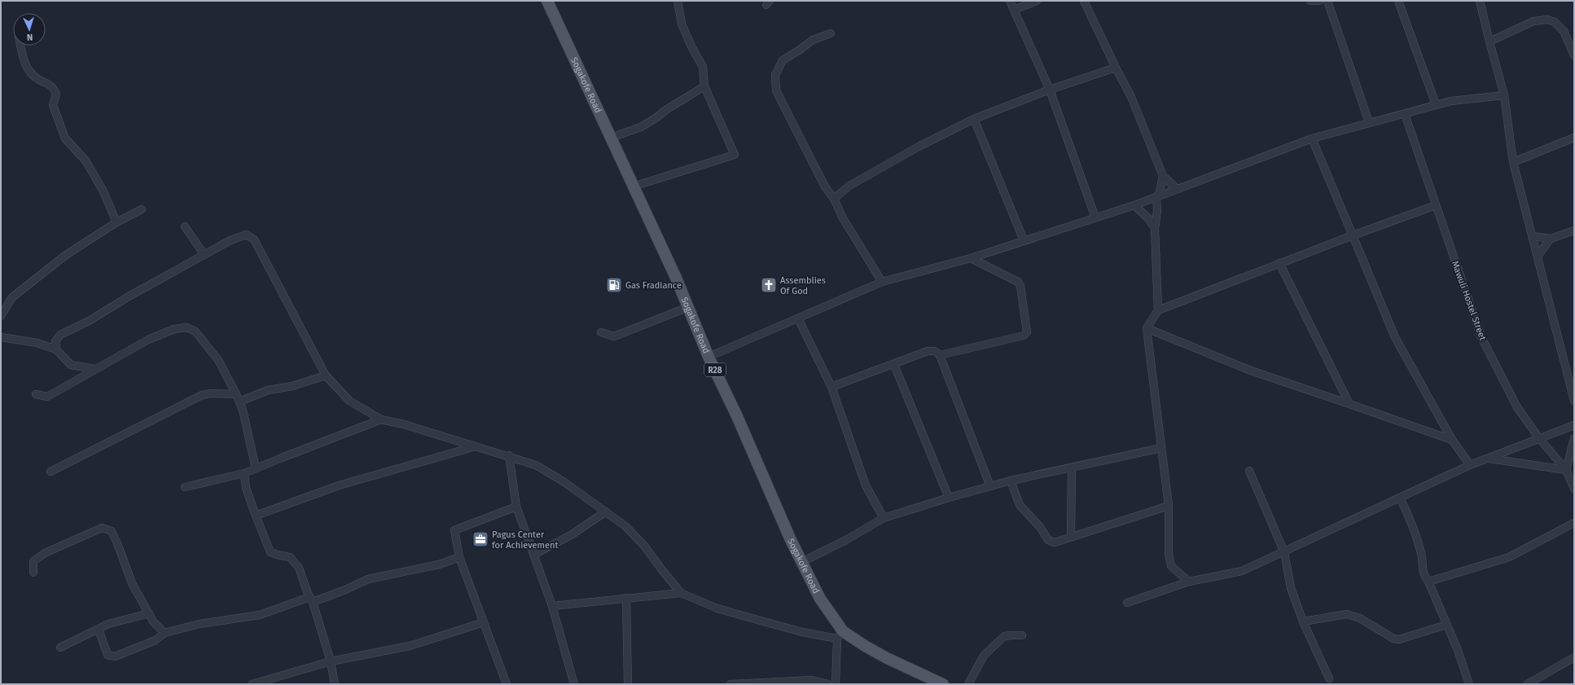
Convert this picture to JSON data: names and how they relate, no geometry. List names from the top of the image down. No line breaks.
{"streets":{"main road":["Sogakofe Road","R28"],"street":["Mawuli Hostel Street"]},"places":{"fuel station":["Gas Fradiance"],"church":["Assemblies Of God"],"office":["Pagus Center for Achievement"]},"north":"bottom"}
